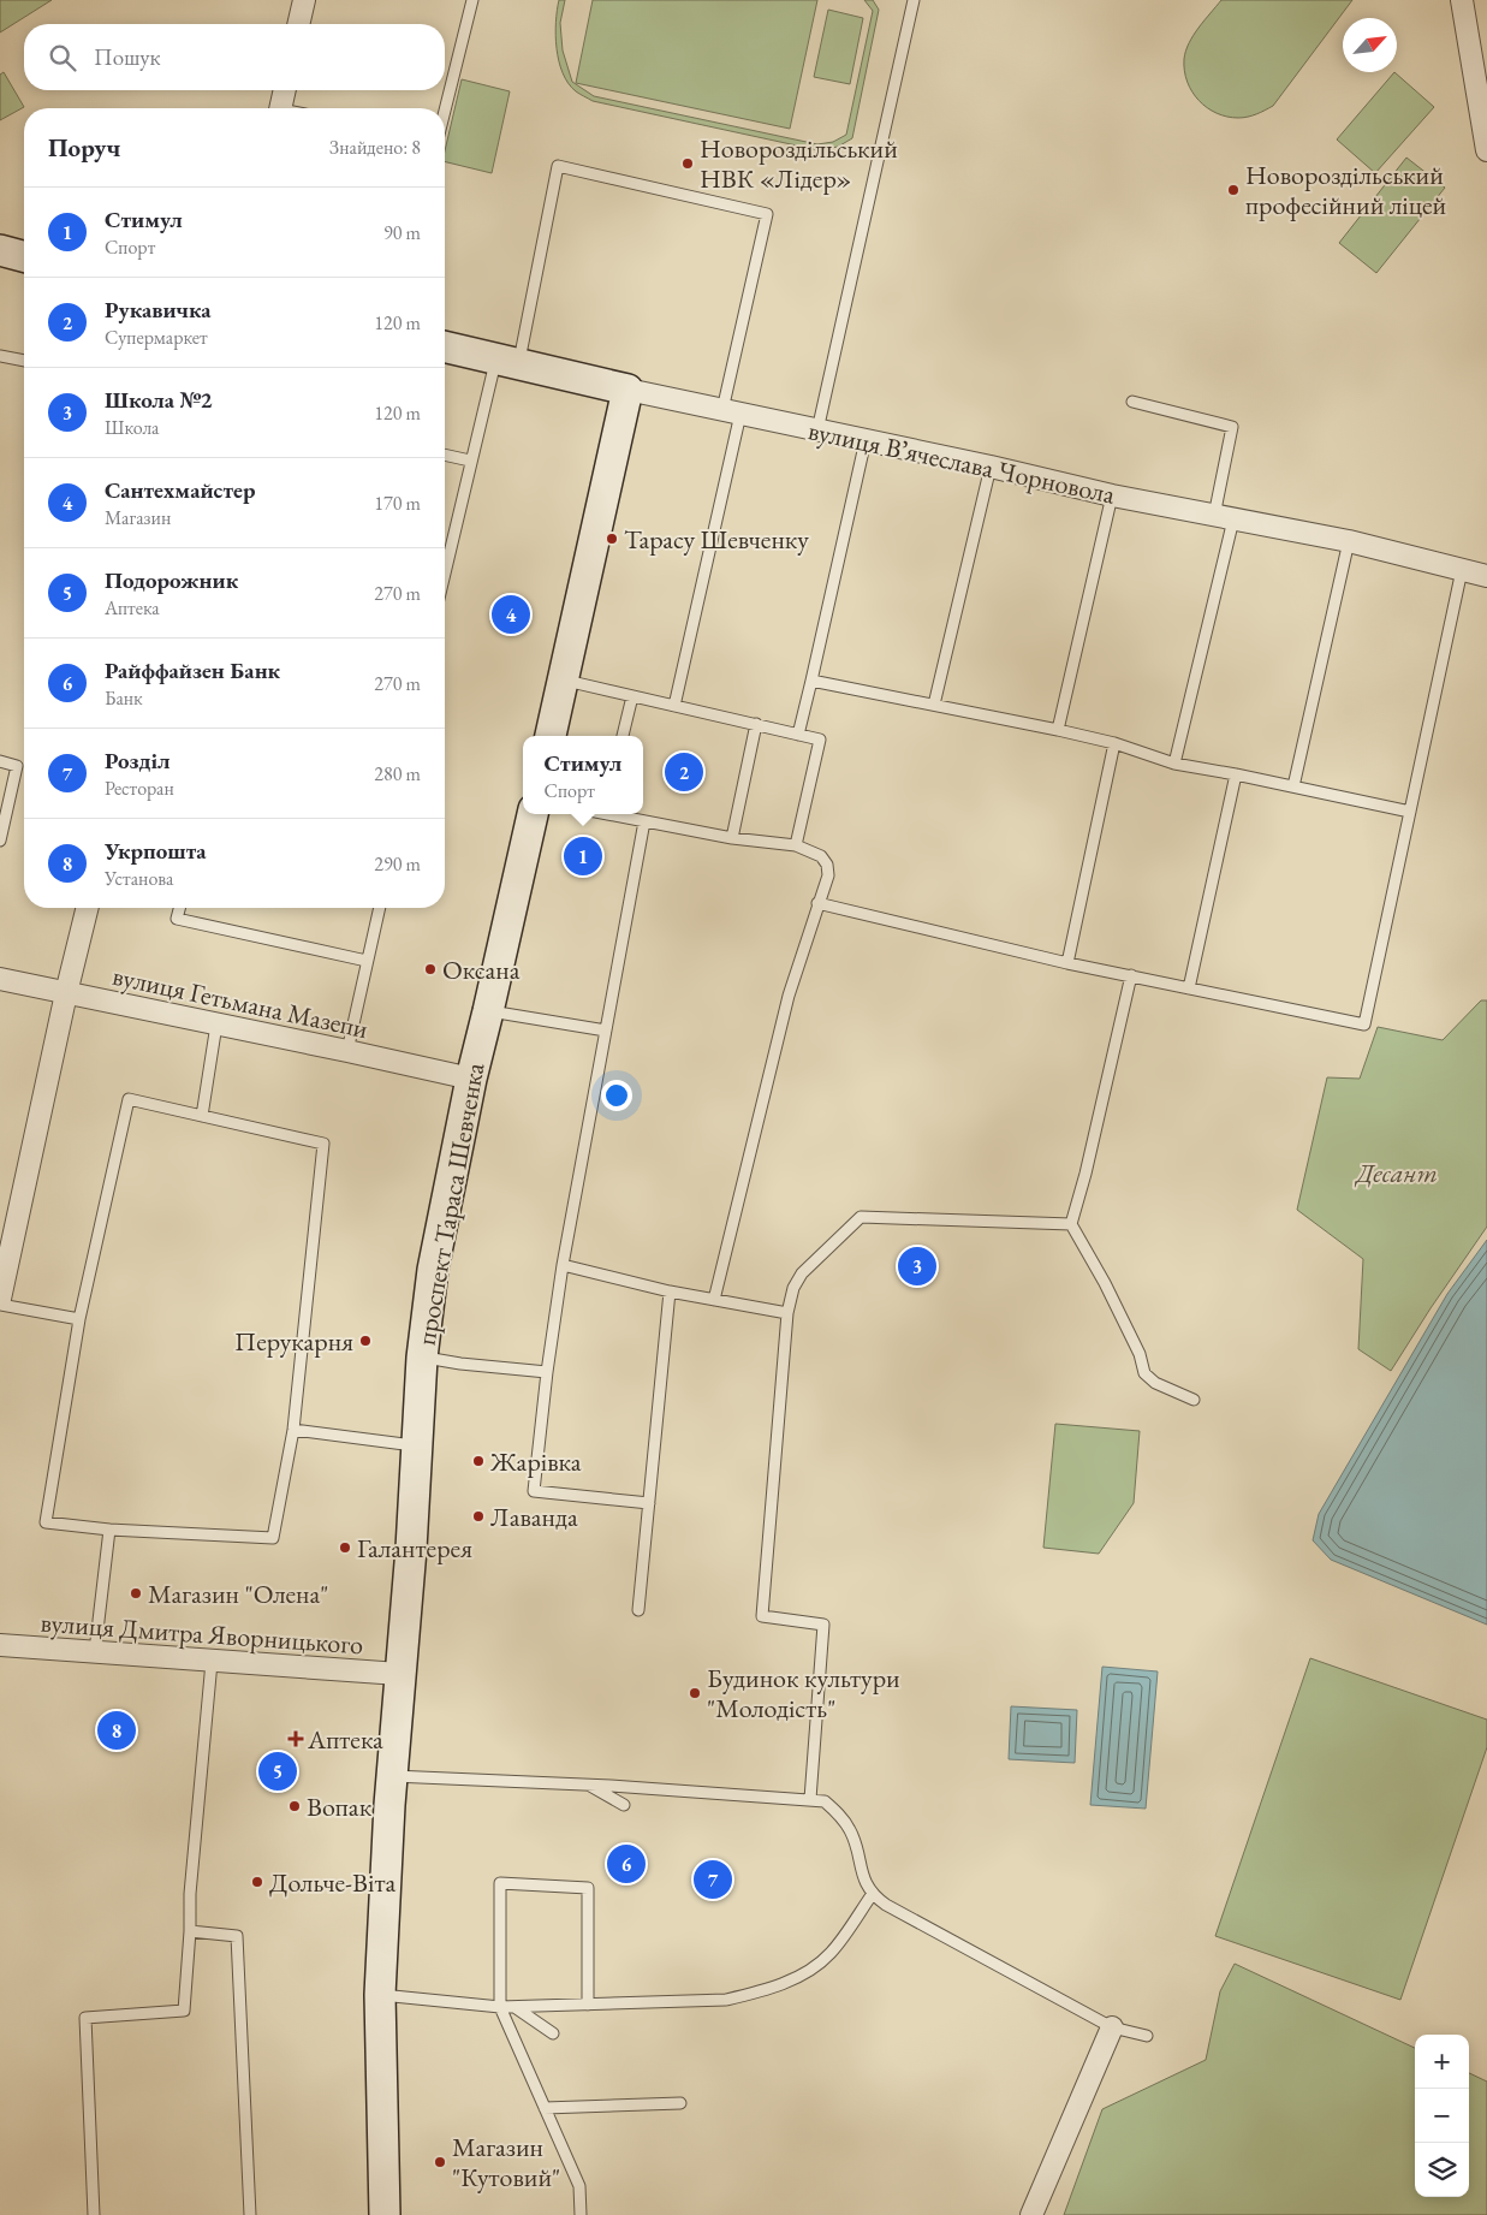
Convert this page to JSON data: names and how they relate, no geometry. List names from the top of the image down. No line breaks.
{"streets":{"street":["вулиця Вʼячеслава Чорновола","вулиця Гетьмана Мазепи","проспект Тараса Шевченка","вулиця Дмитра Яворницького"]},"crossings":[["вулиця Гетьмана Мазепи","проспект Тараса Шевченка"],["проспект Тараса Шевченка","вулиця Дмитра Яворницького"]],"parks":["Десант"],"places":{"other":["Новороздільський НВК «Лідер»","Новороздільський професійний ліцей","Тарасу Шевченку","Оксана","Перукарня","Жарівка","Лаванда","Галантерея","Магазин \"Олена\"","Будинок культури \"Молодість\"","Вопак","Дольче-Віта","Магазин \"Кутовий\""],"health":["Аптека"]},"north":"top right","page":{"search":"Пошук","heading":["Поруч","Знайдено: 8"],"list":[{"mark":"1","name":"Стимул","note":"Спорт","value":"90 m"},{"mark":"2","name":"Рукавичка","note":"Супермаркет","value":"120 m"},{"mark":"3","name":"Школа №2","note":"Школа","value":"120 m"},{"mark":"4","name":"Сантехмайстер","note":"Магазин","value":"170 m"},{"mark":"5","name":"Подорожник","note":"Аптека","value":"270 m"},{"mark":"6","name":"Райффайзен Банк","note":"Банк","value":"270 m"},{"mark":"7","name":"Розділ","note":"Ресторан","value":"280 m"},{"mark":"8","name":"Укрпошта","note":"Установа","value":"290 m"}],"pins":["4","2","1","3","8","5","6","7"],"popup":["Стимул","Спорт"],"map_buttons":["+","−"]}}
